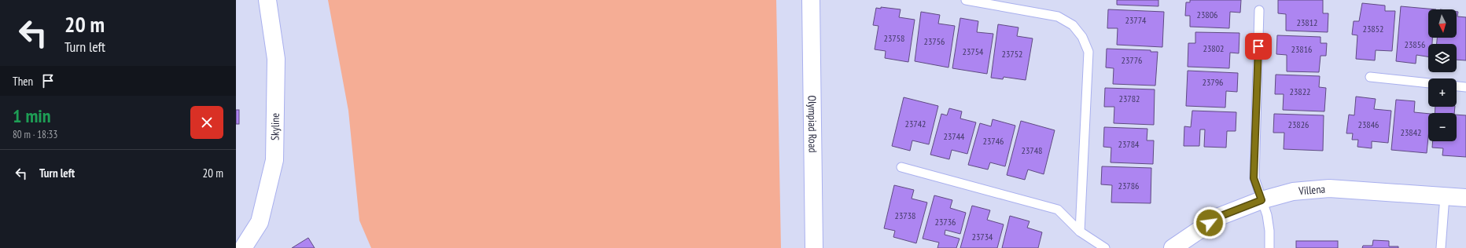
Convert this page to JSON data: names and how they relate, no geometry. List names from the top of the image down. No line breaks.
{"streets":{"street":["Olympiad Road","Skyline","Villena"]},"house_numbers":["23806","23774","23812","23852","23758","23756","23856","23802","23816","23754","23752","23776","23796","23822","23782","23742","23826","23846","23842","23744","23746","23784","23748","23786","23738","23736","23734"],"north":"bottom","page":{"turn":["20 m","Turn left"],"map_buttons":["+","−"],"then":"Then","heading":["1 min","80 m · 18:33"],"list":[{"name":"Turn left","value":"20 m"}]}}
